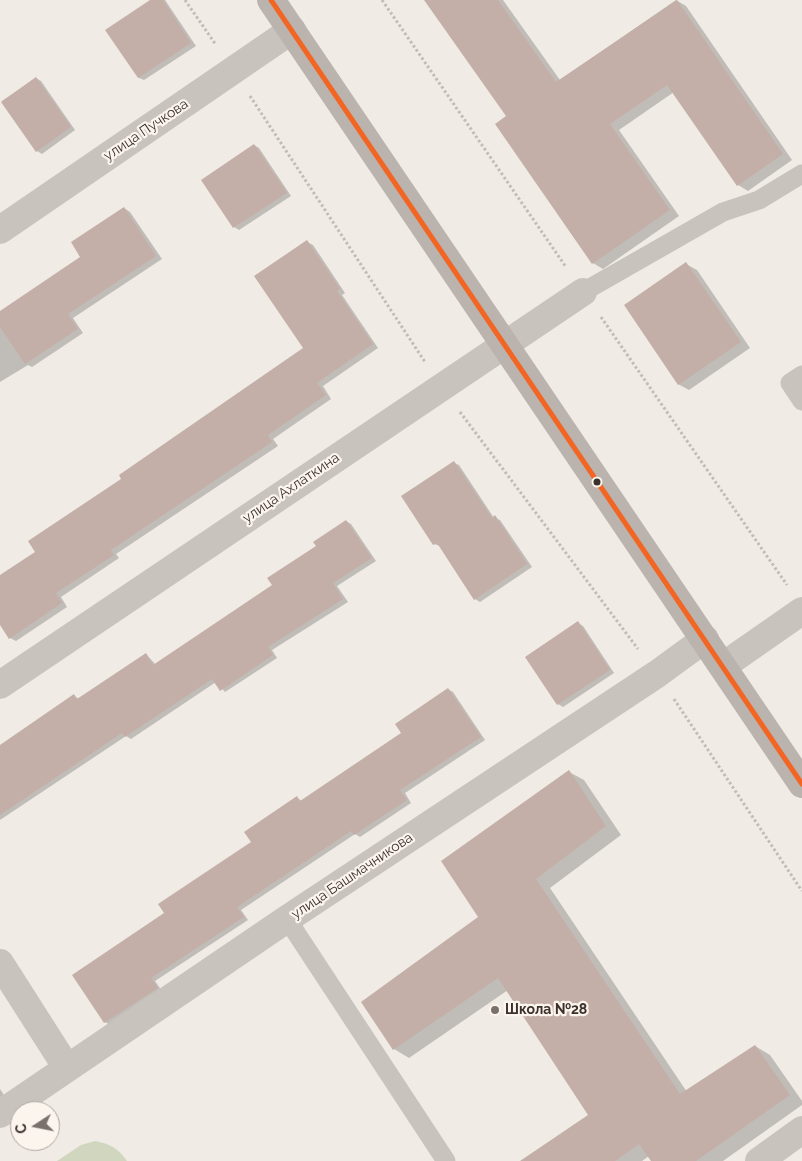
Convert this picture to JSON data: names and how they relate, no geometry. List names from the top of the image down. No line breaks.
{"streets":{"street":["улица Пучкова","улица Ахлаткина","улица Башмачникова"]},"places":["Школа №28"],"north":"left"}
